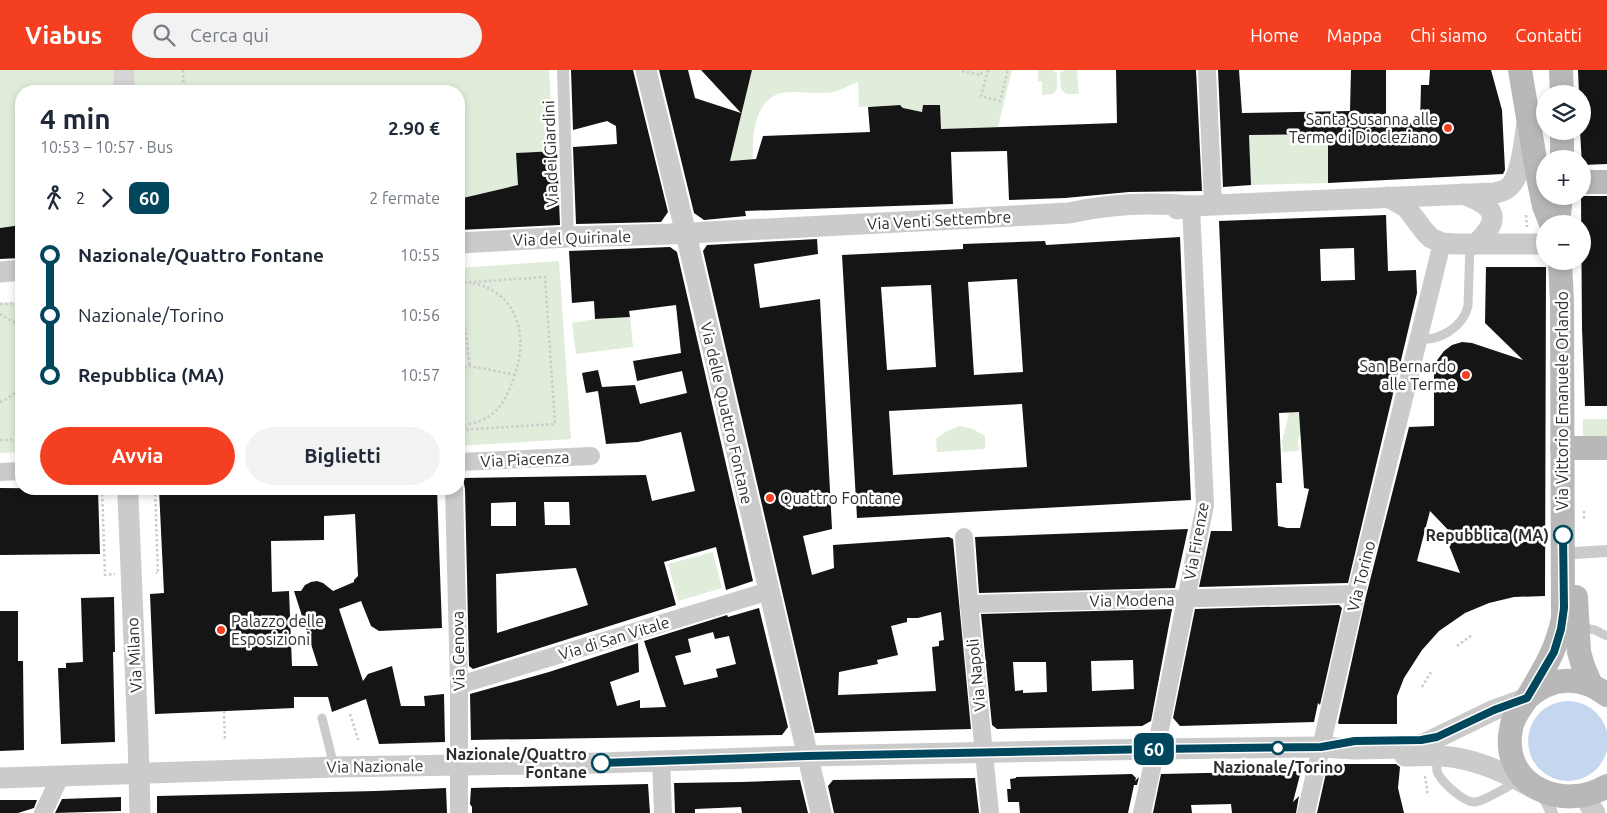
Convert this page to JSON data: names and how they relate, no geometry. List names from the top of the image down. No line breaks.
{"streets":{"main road":["Via Vittorio Emanuele Orlando"],"street":["Via dei Giardini","Via Venti Settembre","Via del Quirinale","Via delle Quattro Fontane","Via Piacenza","Via Firenze","Via Torino","Via Modena","Via di San Vitale","Via Genova","Via Milano","Via Napoli","Via Nazionale"]},"crossings":[["Via dei Giardini","Via del Quirinale"],["Via Venti Settembre","Via del Quirinale"],["Via Venti Settembre","Via delle Quattro Fontane"],["Via Venti Settembre","Via Firenze"],["Via del Quirinale","Via delle Quattro Fontane"],["Via delle Quattro Fontane","Via di San Vitale"],["Via delle Quattro Fontane","Via Nazionale"],["Via Firenze","Via Modena"],["Via Firenze","Via Nazionale"],["Via Torino","Via Modena"],["Via Torino","Via Nazionale"],["Via Modena","Via Napoli"],["Via di San Vitale","Via Genova"],["Via Genova","Via Nazionale"],["Via Milano","Via Nazionale"],["Via Napoli","Via Nazionale"]],"places":["Santa Susanna alle Terme di Diocleziano","San Bernardo alle Terme","Quattro Fontane","Repubblica (MA)","Palazzo delle Esposizioni","Nazionale/Torino","Nazionale/Quattro Fontane"],"lines":["bus line 60"],"page":{"header":"Viabus","search":"Cerca qui","nav":["Home","Mappa","Chi siamo","Contatti"],"on_map":"60","map_buttons":["+","−"],"heading":["4 min","10:53 – 10:57 · Bus","2.90 €"],"legs":["2","60","2 fermate"],"list":[{"name":"Nazionale/Quattro Fontane","value":"10:55"},{"name":"Nazionale/Torino","value":"10:56"},{"name":"Repubblica (MA)","value":"10:57"}],"buttons":["Avvia","Biglietti"]}}
